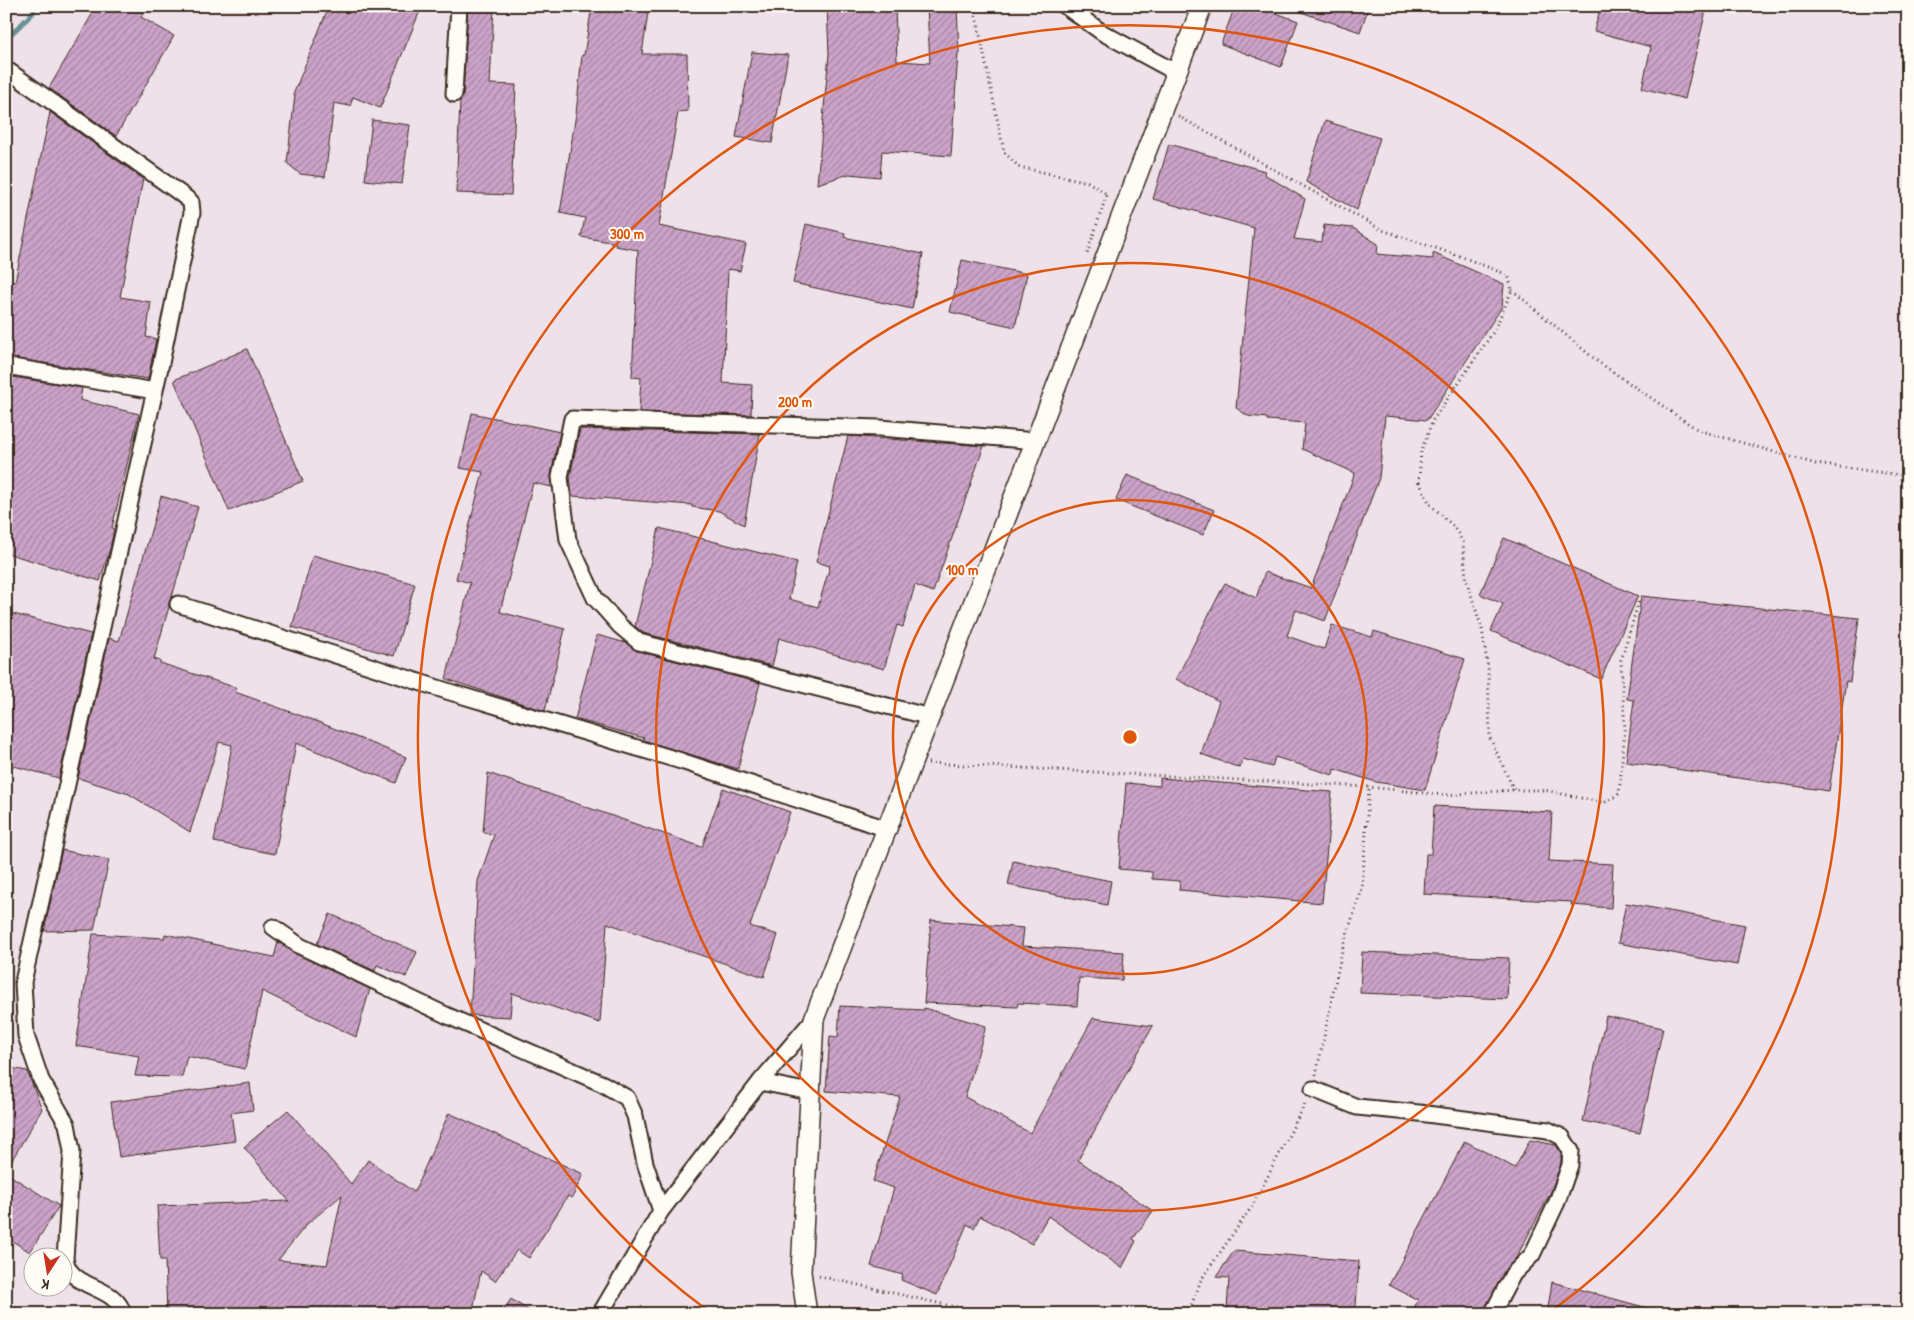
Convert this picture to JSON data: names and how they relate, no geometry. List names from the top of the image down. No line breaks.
{"north":"bottom","rings":["300 m","200 m","100 m"]}
